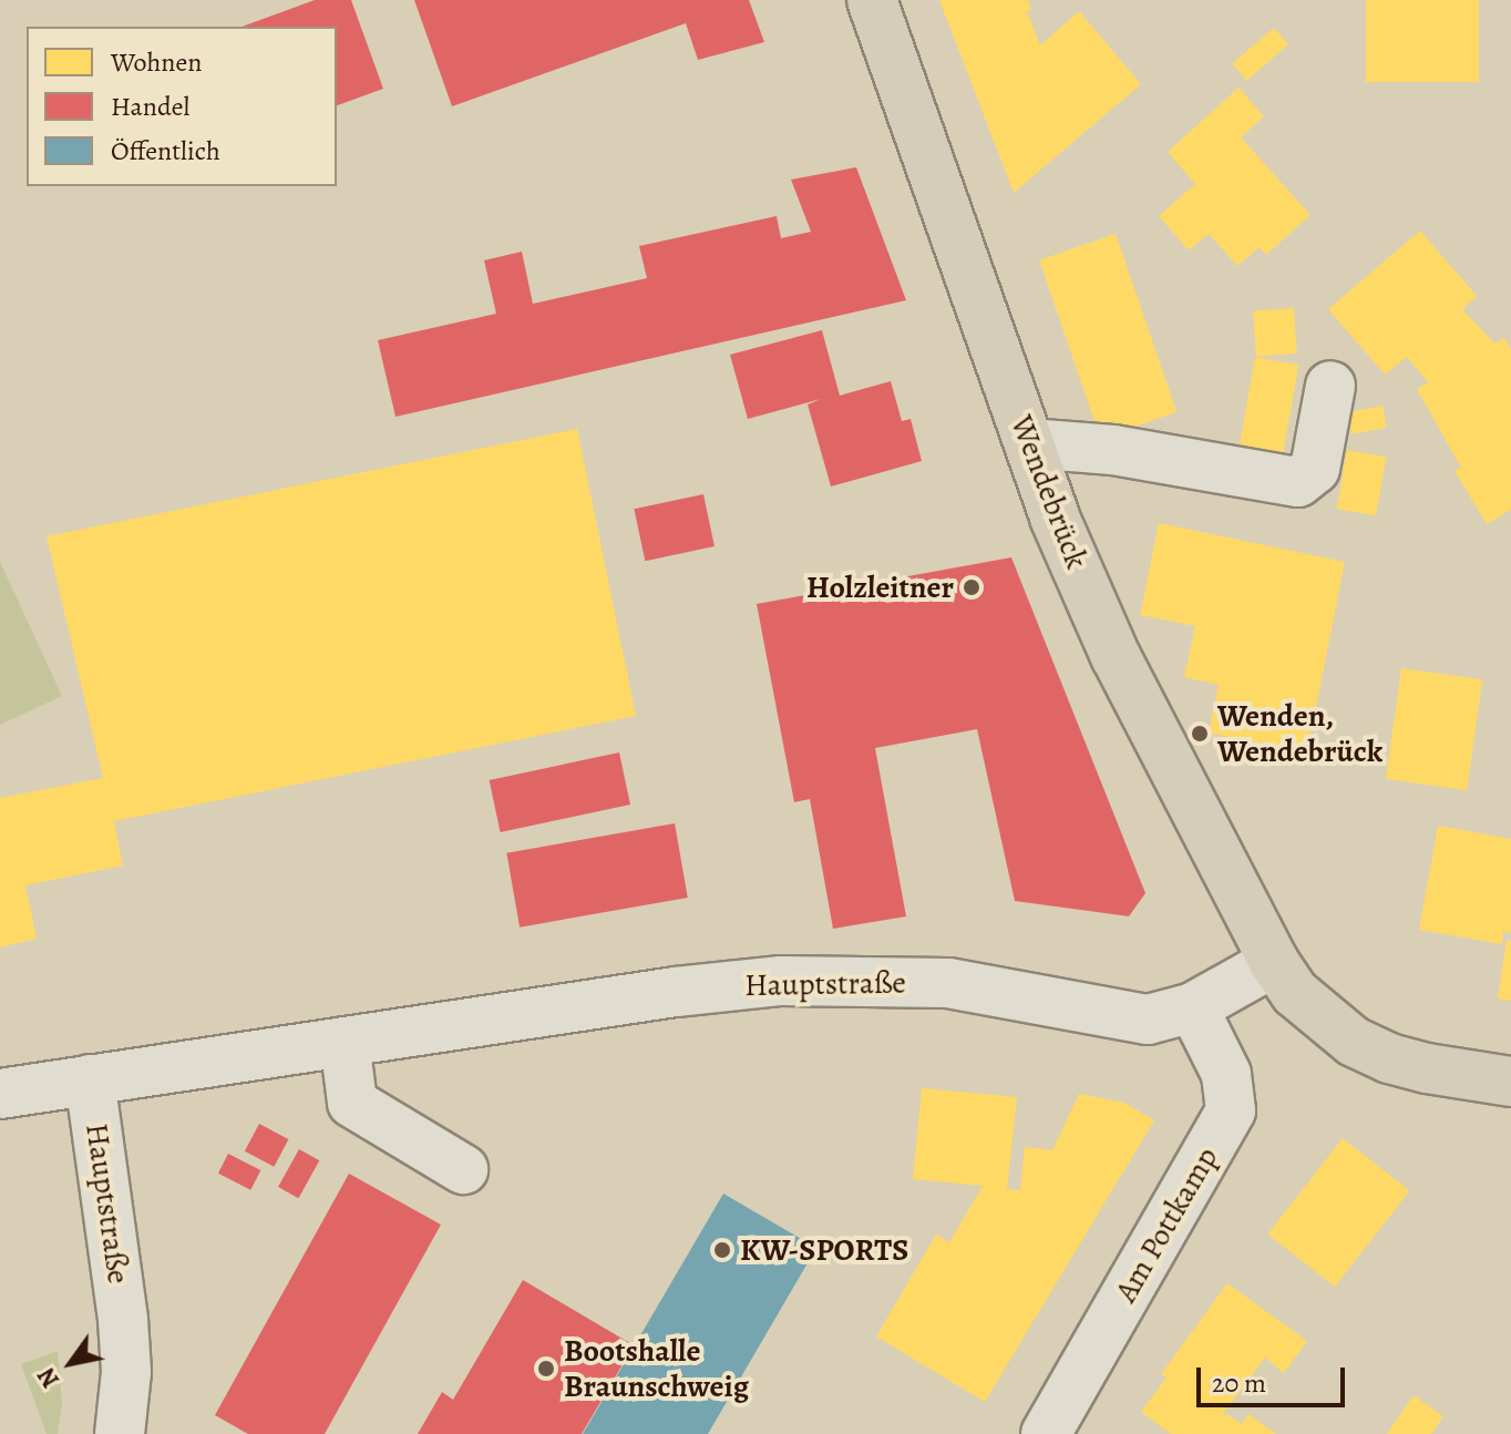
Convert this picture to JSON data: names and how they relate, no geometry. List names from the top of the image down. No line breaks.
{"streets":{"main road":["Wendebrück"],"street":["Hauptstraße","Am Pottkamp"]},"crossings":[["Wendebrück","Hauptstraße"],["Hauptstraße","Am Pottkamp"]],"places":["Holzleitner","Wenden, Wendebrück","KW-SPORTS","Bootshalle Braunschweig"],"legend":["Wohnen","Handel","Öffentlich"],"scale_bar":"20 m","north":"bottom left"}
